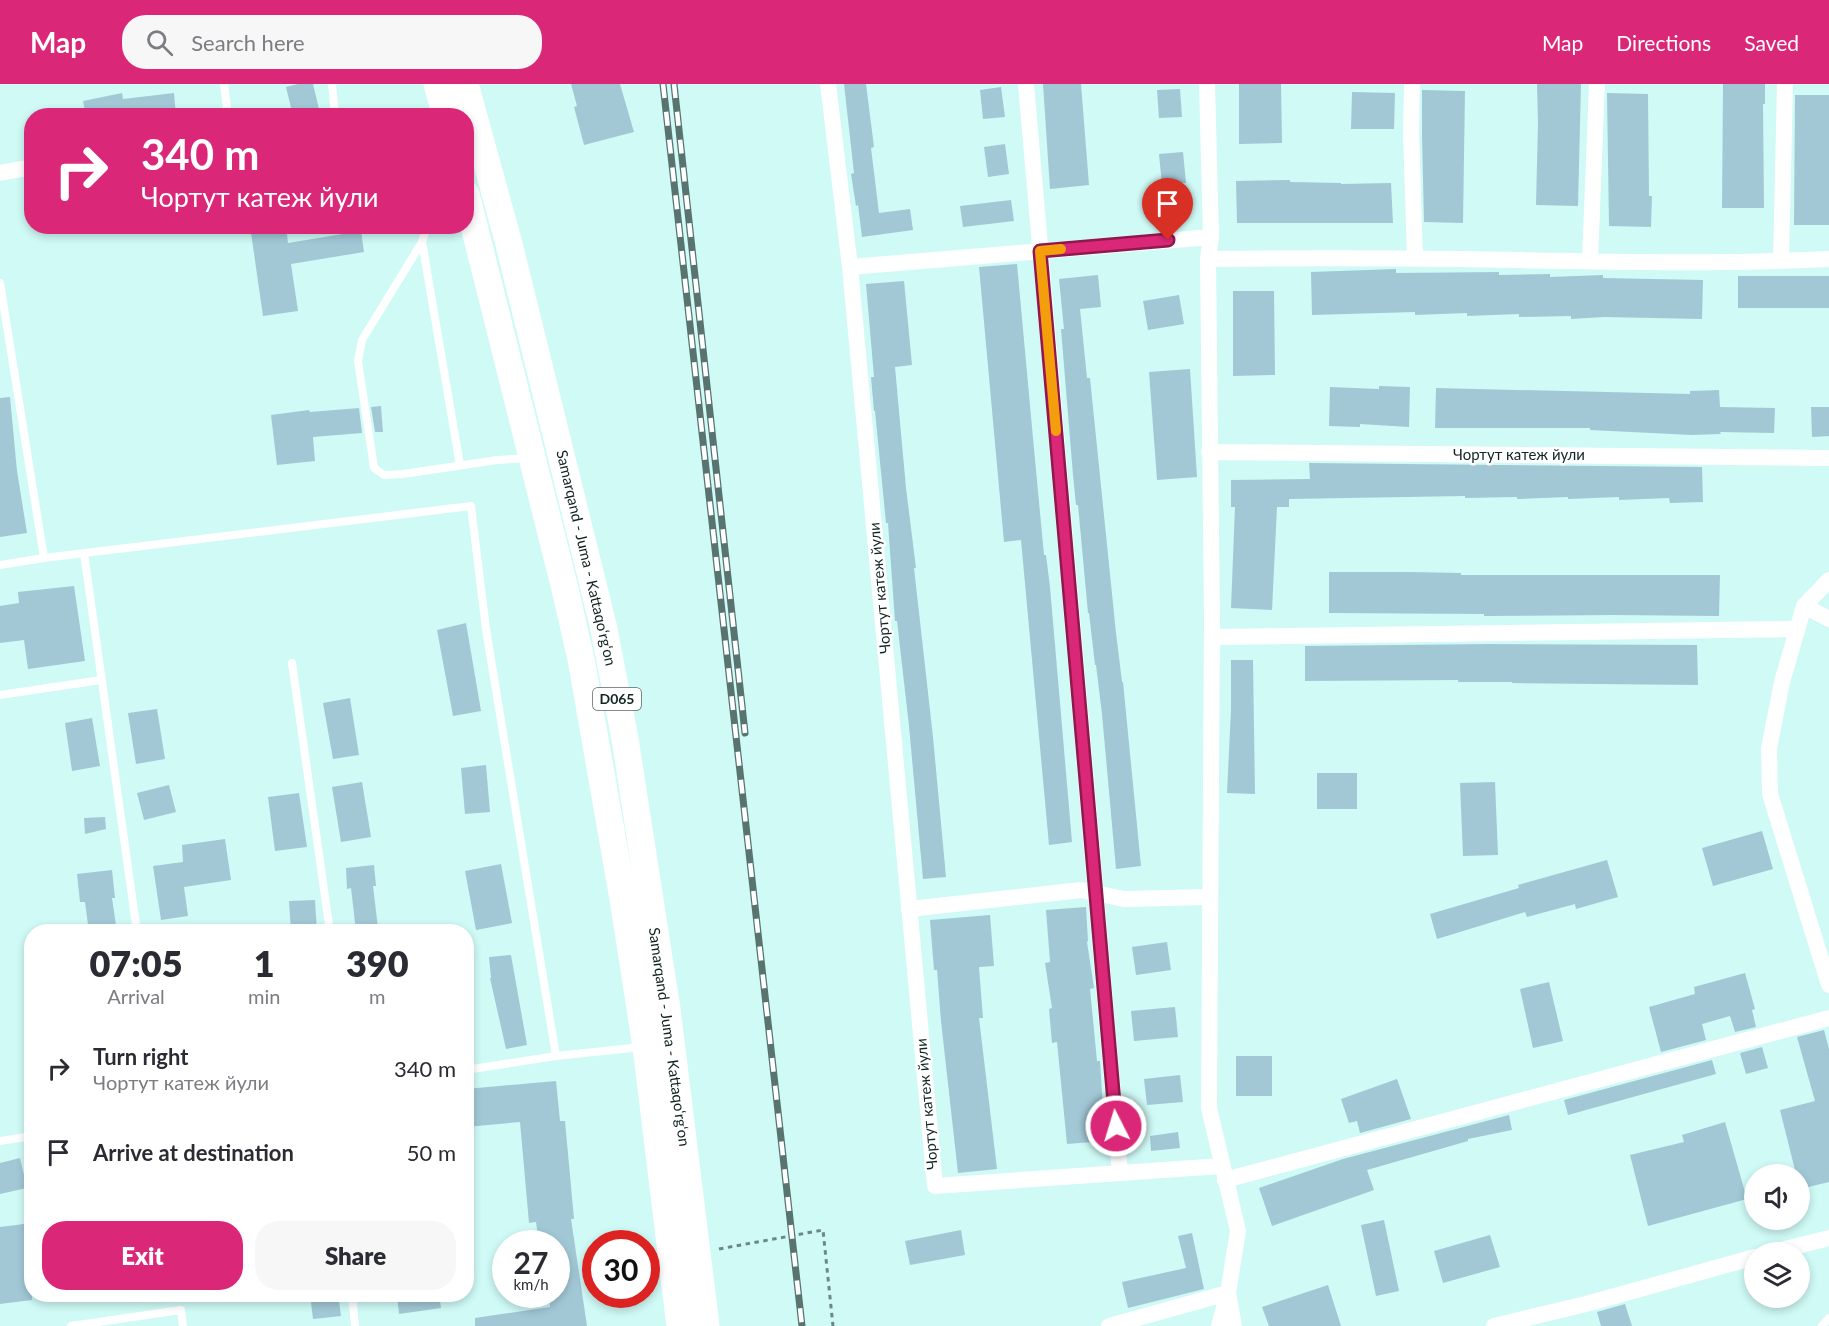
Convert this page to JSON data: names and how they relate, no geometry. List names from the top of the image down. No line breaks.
{"streets":{"main road":["Samarqand - Juma - Kattaqo‘rg‘on","D065"],"street":["Чортут катеж йули"]},"page":{"header":"Map","search":"Search here","nav":["Map","Directions","Saved"],"turn":["340 m","Чортут катеж йули"],"eta":["07:05","Arrival","1","min","390","m"],"list":[{"name":"Turn right","note":"Чортут катеж йули","value":"340 m"},{"name":"Arrive at destination","value":"50 m"}],"buttons":["Exit","Share"],"speed":"27 km/h","limit":"30"}}
